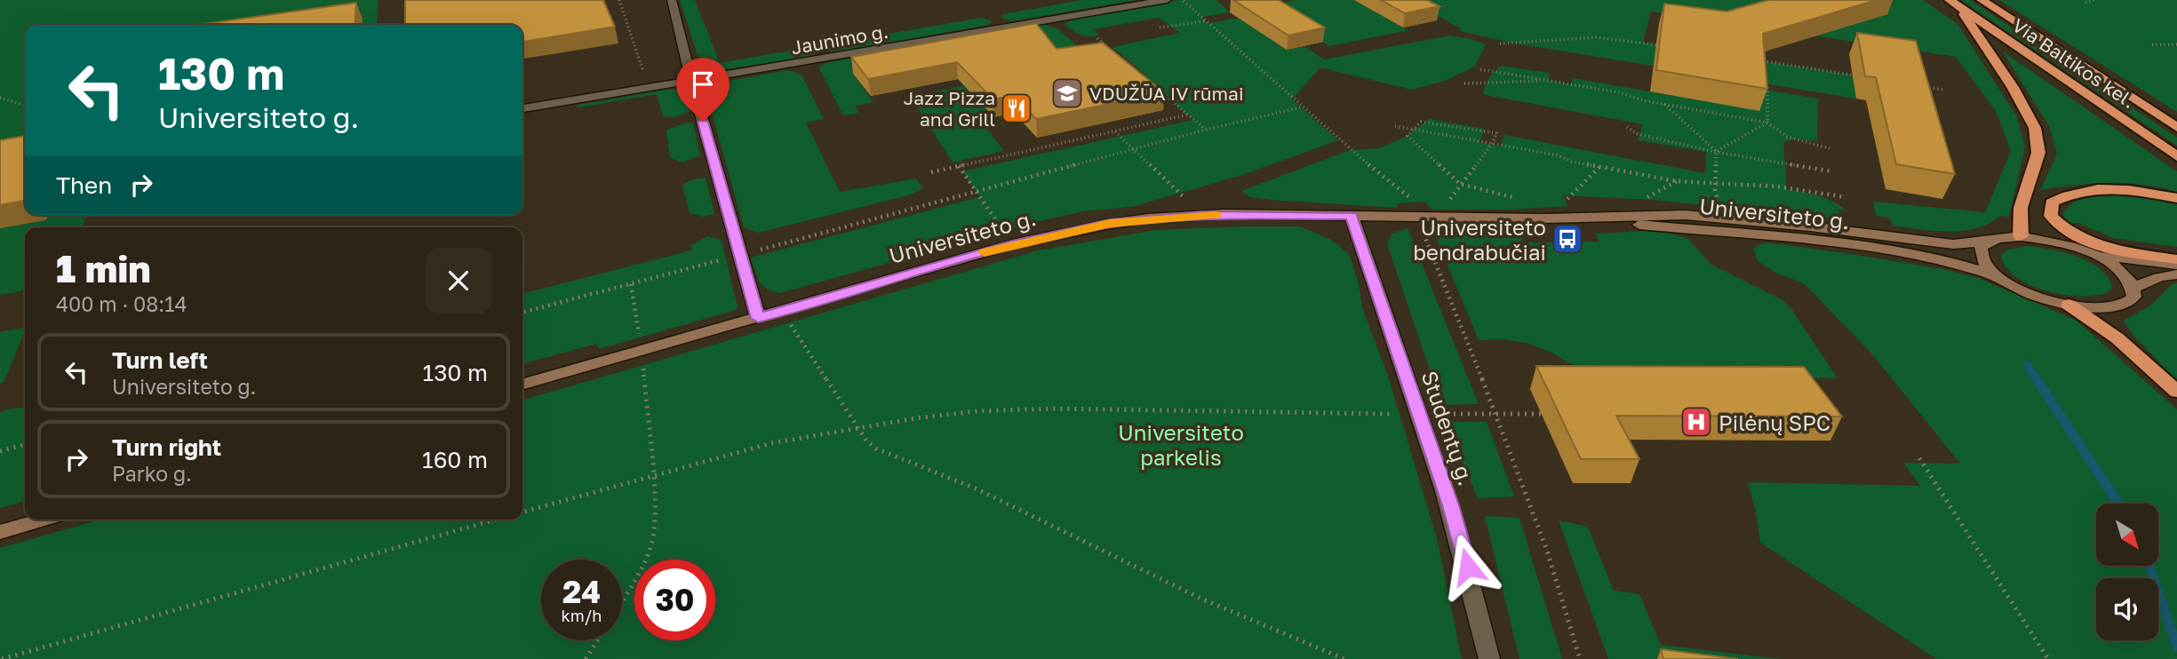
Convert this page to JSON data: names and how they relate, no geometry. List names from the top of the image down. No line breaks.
{"streets":{"highway":["Via Baltikos kel."],"main road":["Universiteto g."],"street":["Jaunimo g.","Studentų g."]},"crossings":[["Universiteto g.","Studentų g."]],"parks":["Universiteto parkelis"],"places":{"school or university":["VDUŽŪA IV rūmai"],"restaurant":["Jazz Pizza and Grill"],"bus stop":["Universiteto bendrabučiai"],"hospital":["Pilėnų SPC"]},"north":"bottom right","page":{"turn":["130 m","Universiteto g."],"then":"Then","heading":["1 min","400 m · 08:14"],"list":[{"name":"Turn left","note":"Universiteto g.","value":"130 m"},{"name":"Turn right","note":"Parko g.","value":"160 m"}],"speed":"24 km/h","limit":"30"}}
